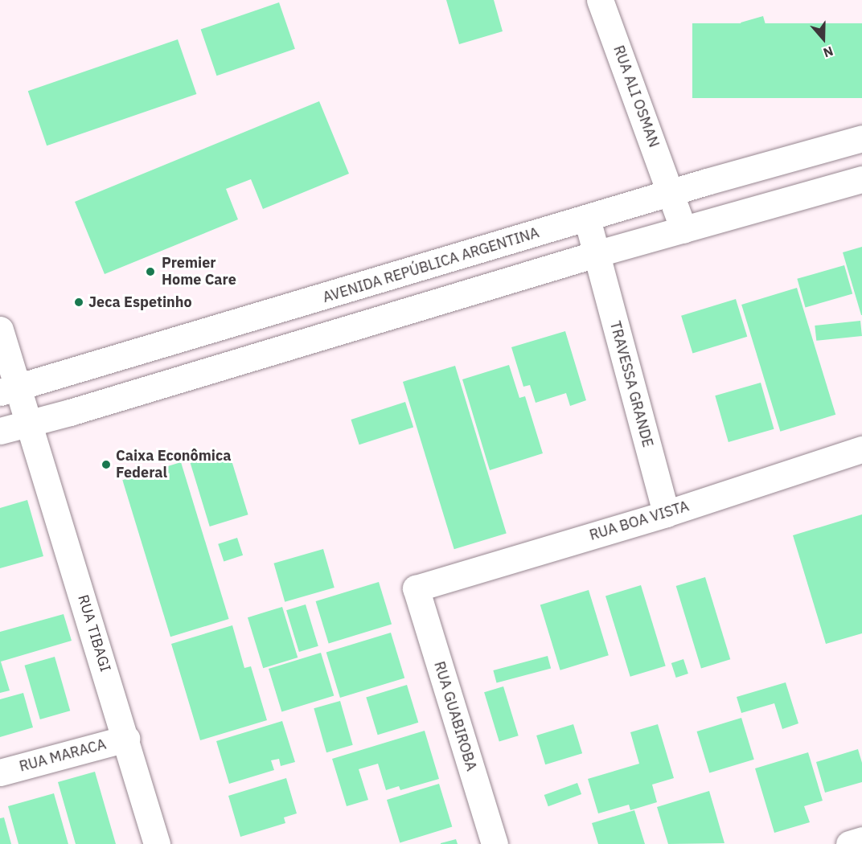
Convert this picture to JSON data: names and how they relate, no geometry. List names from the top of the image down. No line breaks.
{"streets":{"street":["RUA ALI OSMAN","AVENIDA REPÚBLICA ARGENTINA","TRAVESSA GRANDE","RUA BOA VISTA","RUA TIBAGI","RUA GUABIROBA","RUA MARACA"]},"crossings":[["RUA ALI OSMAN","AVENIDA REPÚBLICA ARGENTINA"],["AVENIDA REPÚBLICA ARGENTINA","TRAVESSA GRANDE"],["AVENIDA REPÚBLICA ARGENTINA","RUA TIBAGI"],["TRAVESSA GRANDE","RUA BOA VISTA"],["RUA BOA VISTA","RUA GUABIROBA"],["RUA TIBAGI","RUA MARACA"]],"places":["Premier Home Care","Jeca Espetinho","Caixa Econômica Federal"],"north":"bottom"}
